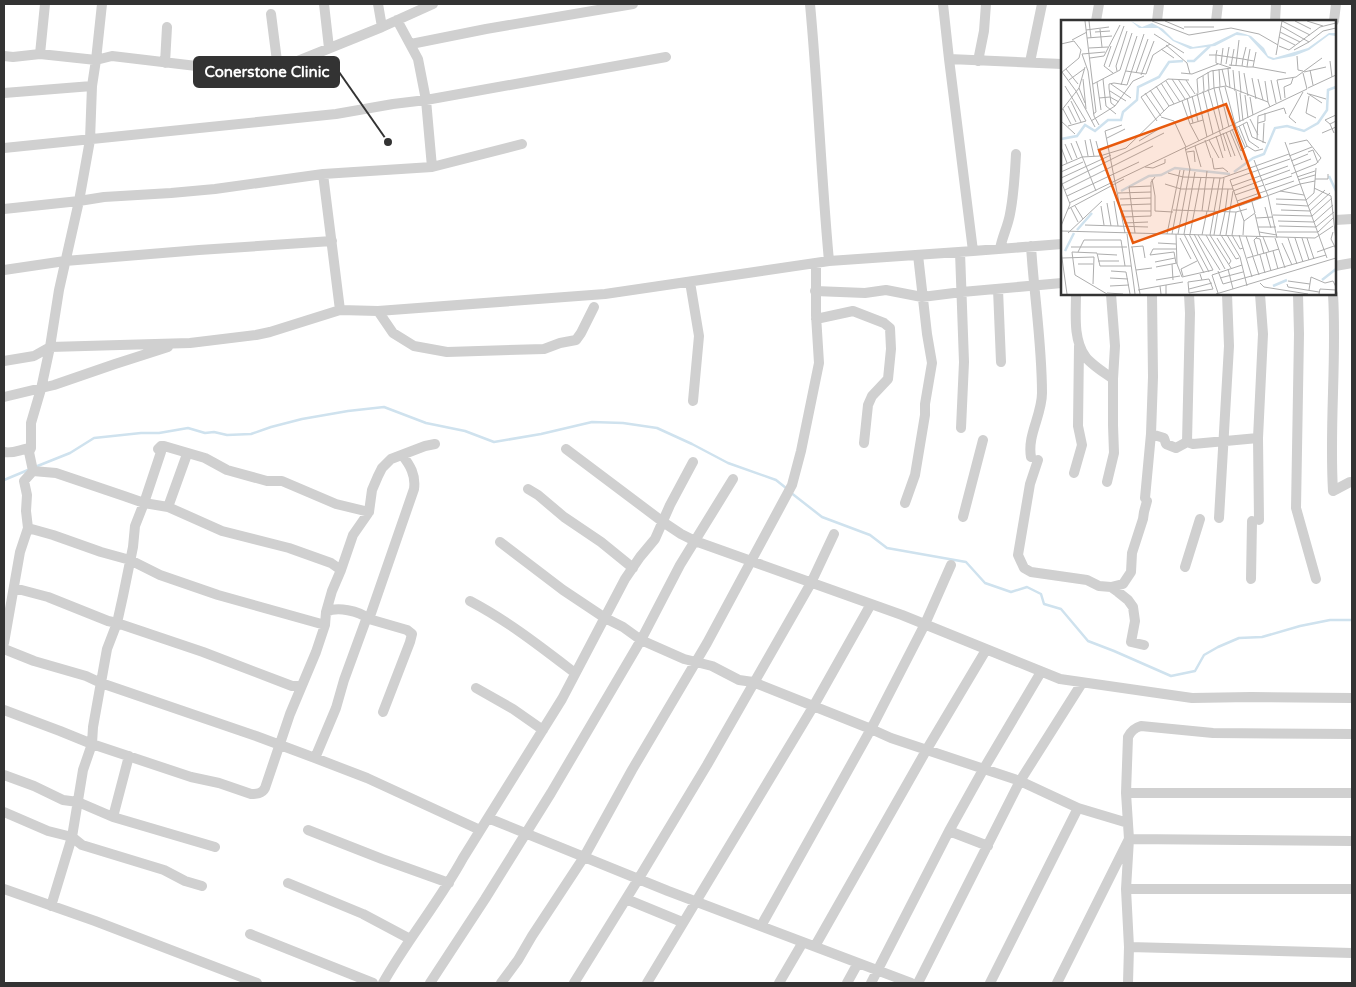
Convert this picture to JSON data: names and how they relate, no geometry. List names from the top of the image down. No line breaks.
{"places":["Conerstone Clinic"]}
